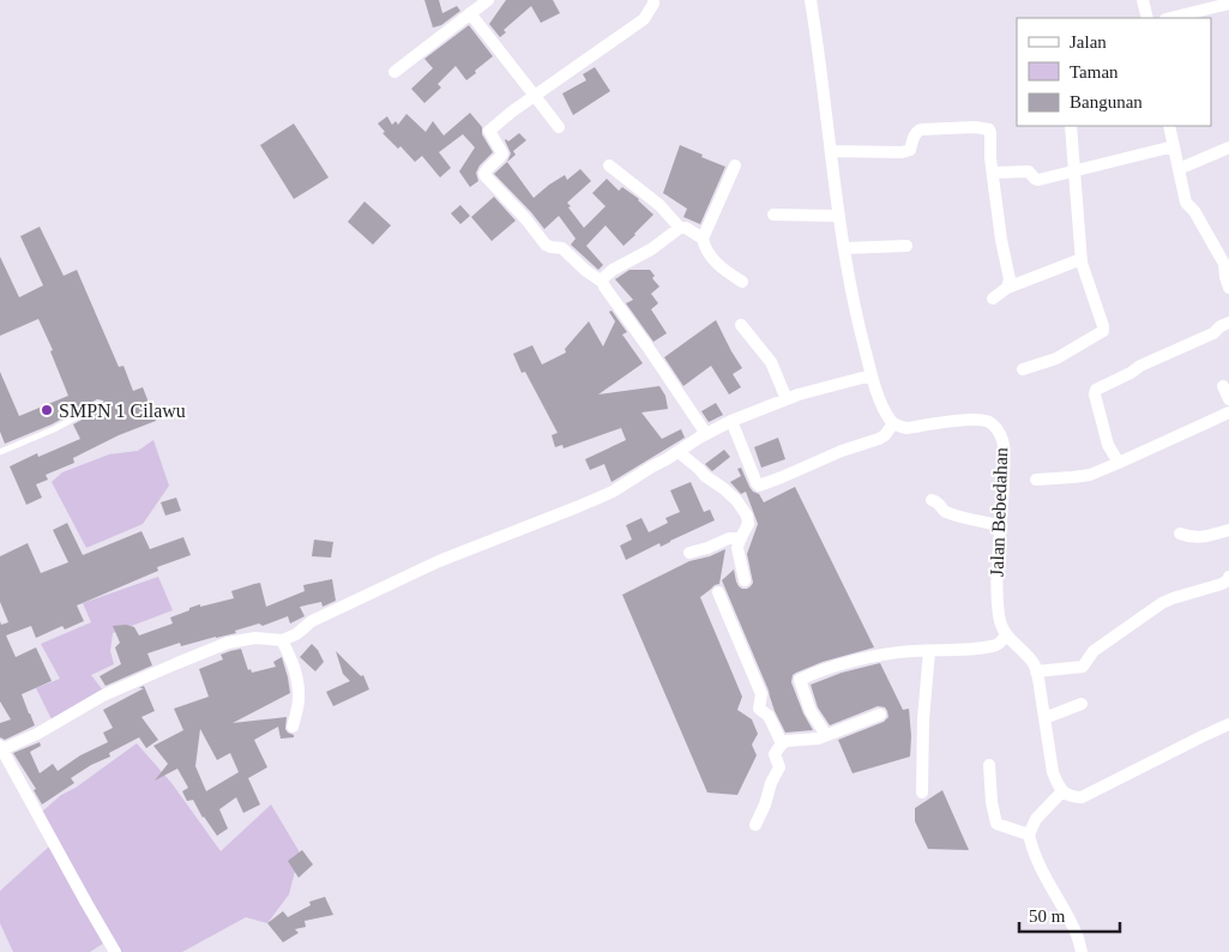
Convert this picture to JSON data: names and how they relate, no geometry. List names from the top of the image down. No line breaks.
{"streets":{"street":["Jalan Bebedahan"]},"places":["SMPN 1 Cilawu"],"legend":["Jalan","Taman","Bangunan"],"scale_bar":"50 m"}
